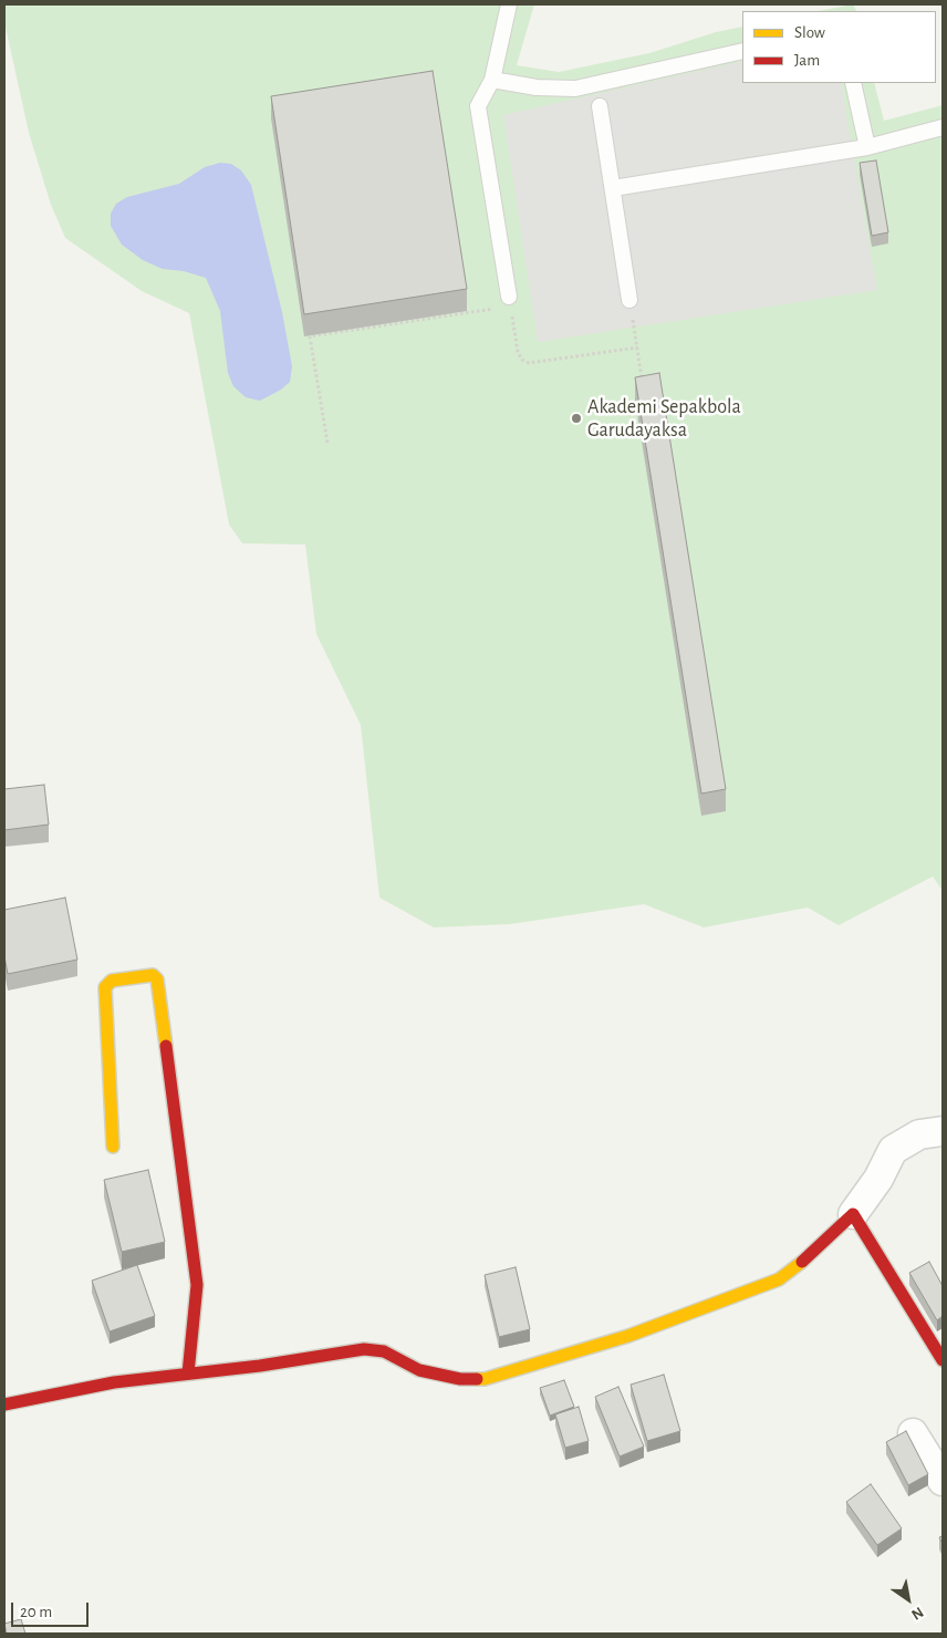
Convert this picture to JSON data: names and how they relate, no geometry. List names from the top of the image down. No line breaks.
{"places":["Akademi Sepakbola Garudayaksa"],"legend":["Slow","Jam"],"scale_bar":"20 m","north":"bottom right"}
